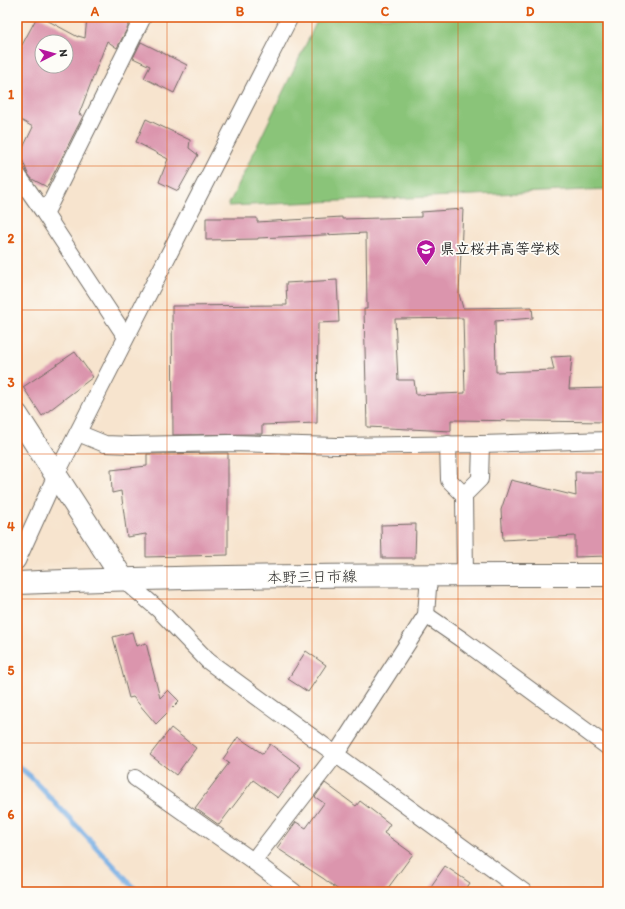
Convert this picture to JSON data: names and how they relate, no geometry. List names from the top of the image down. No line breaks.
{"streets":{"main road":["本野三日市線"]},"places":{"school or university":["県立桜井高等学校"]},"north":"right","grid":{"columns":["A","B","C","D"],"rows":["1","2","3","4","5","6"]}}
